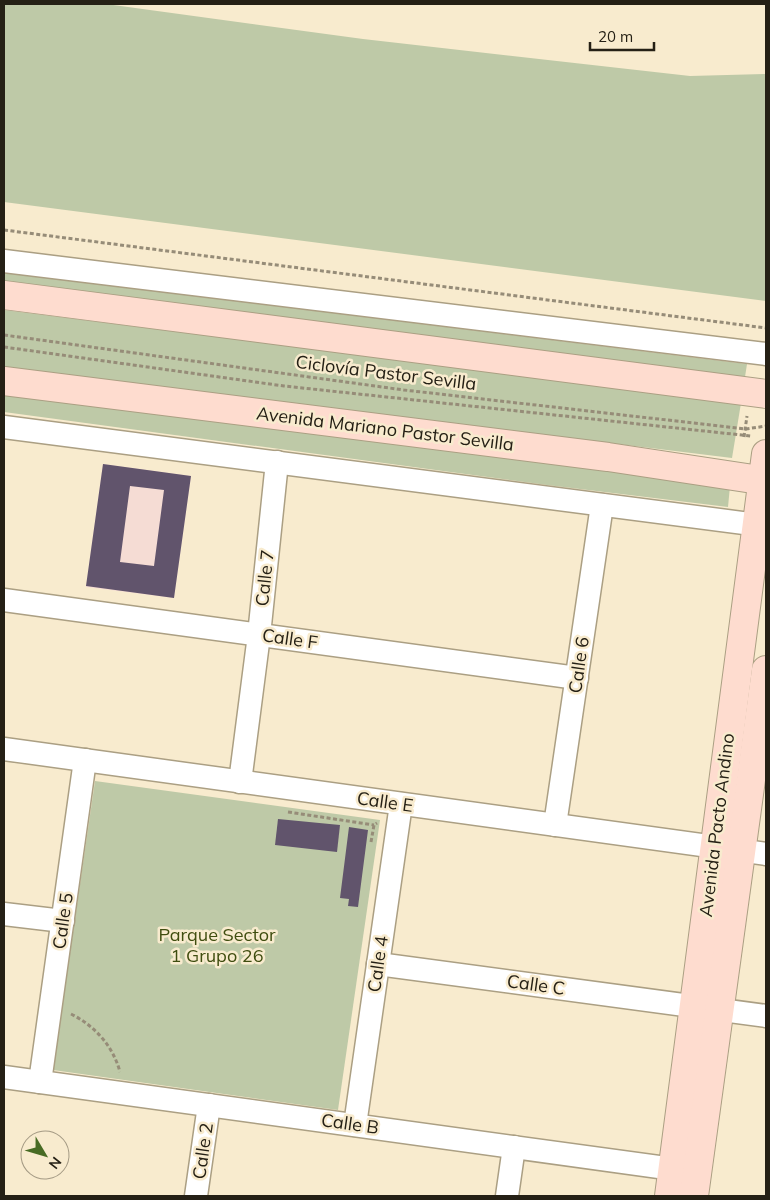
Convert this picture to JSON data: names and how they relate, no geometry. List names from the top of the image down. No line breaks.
{"streets":{"main road":["Avenida Mariano Pastor Sevilla","Avenida Pacto Andino"],"street":["Calle 7","Calle F","Calle 6","Calle E","Calle 5","Calle 4","Calle C","Calle B","Calle 2"],"path":["Ciclovía Pastor Sevilla"]},"crossings":[["Avenida Mariano Pastor Sevilla","Avenida Pacto Andino"],["Calle 7","Calle F"],["Calle 7","Calle E"],["Calle F","Calle 6"],["Calle 6","Calle E"],["Calle E","Avenida Pacto Andino"],["Calle E","Calle 5"],["Calle E","Calle 4"],["Avenida Pacto Andino","Calle C"],["Avenida Pacto Andino","Calle B"],["Calle 5","Calle B"],["Calle 4","Calle C"],["Calle 4","Calle B"],["Calle B","Calle 2"]],"parks":["Parque Sector 1 Grupo 26"],"scale_bar":"20 m","north":"bottom right"}
